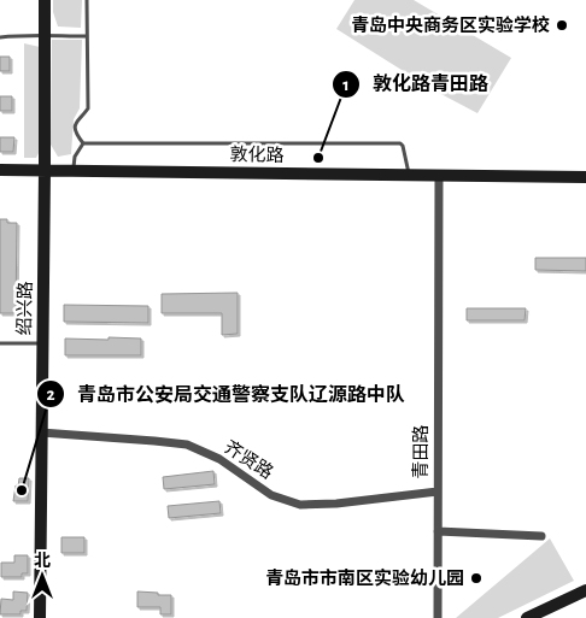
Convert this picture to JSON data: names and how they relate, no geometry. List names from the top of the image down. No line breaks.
{"streets":{"main road":["敦化路","绍兴路"],"street":["青田路","齐贤路"]},"crossings":[["敦化路","绍兴路"],["敦化路","青田路"],["绍兴路","齐贤路"],["青田路","齐贤路"]],"places":["青岛中央商务区实验学校","敦化路青田路","青岛市公安局交通警察支队辽源路中队","青岛市市南区实验幼儿园"],"north":"top"}
